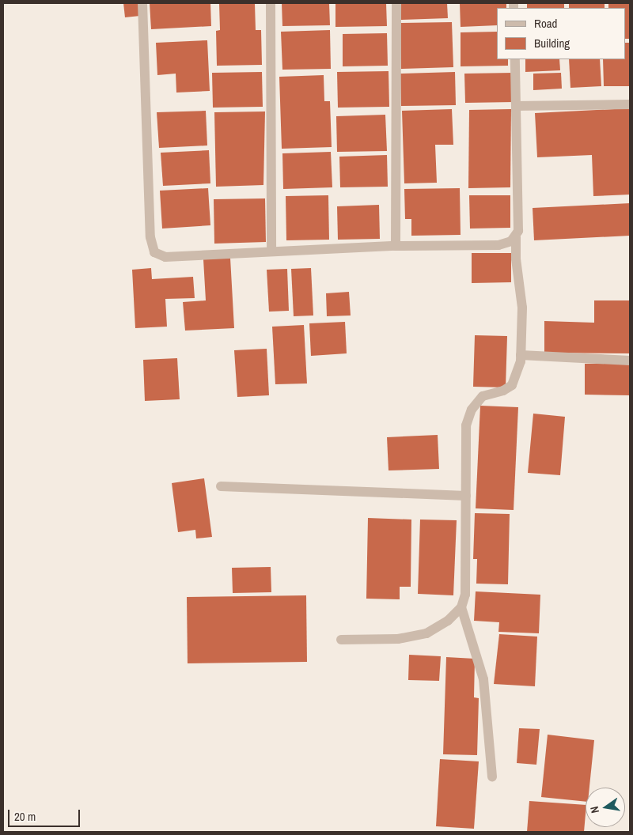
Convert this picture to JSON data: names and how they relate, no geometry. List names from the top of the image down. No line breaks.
{"legend":["Road","Building"],"scale_bar":"20 m","north":"left"}
